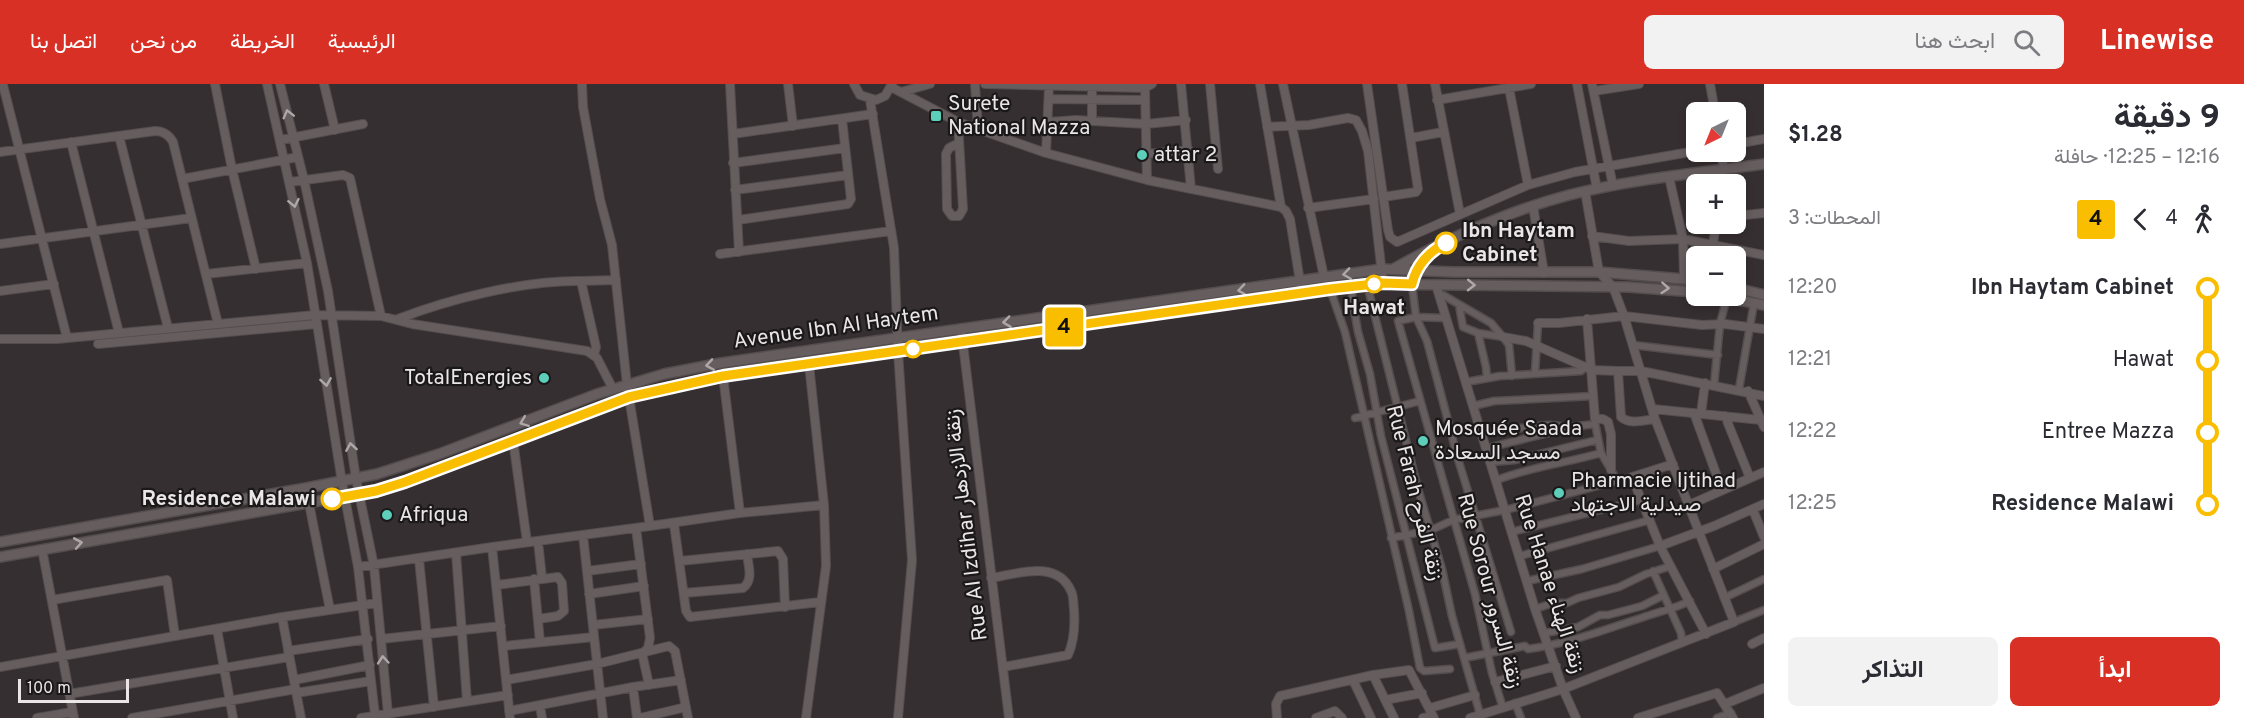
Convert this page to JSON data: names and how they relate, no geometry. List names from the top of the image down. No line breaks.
{"streets":{"street":["Avenue Ibn Al Haytem","Rue Farah زنقة الفرح","Rue Al Izdihar زنقة الازدهار","Rue Hanae زنقة الهناء","Rue Sorour زنقة السرور"]},"crossings":[["Avenue Ibn Al Haytem","Rue Farah زنقة الفرح"],["Avenue Ibn Al Haytem","Rue Al Izdihar زنقة الازدهار"],["Avenue Ibn Al Haytem","Rue Hanae زنقة الهناء"]],"places":{"transit":["Surete National Mazza"],"other":["attar 2","Ibn Haytam Cabinet","Hawat","TotalEnergies","Mosquée Saada مسجد السعادة","Pharmacie Ijtihad صيدلية الاجتهاد","Residence Malawi","Afriqua"]},"lines":["bus line 4"],"scale_bar":"100 m","north":"bottom left","page":{"header":"Linewise","search":"ابحث هنا","nav":["الرئيسية","الخريطة","من نحن","اتصل بنا"],"heading":["9 دقيقة","12:16 – 12:25 · حافلة","$1.28"],"on_map":"4","map_buttons":["+","−"],"legs":["4","4","المحطات: 3"],"list":[{"name":"Ibn Haytam Cabinet","value":"12:20"},{"name":"Hawat","value":"12:21"},{"name":"Entree Mazza","value":"12:22"},{"name":"Residence Malawi","value":"12:25"}],"buttons":["ابدأ","التذاكر"],"scale":"100 m"}}
